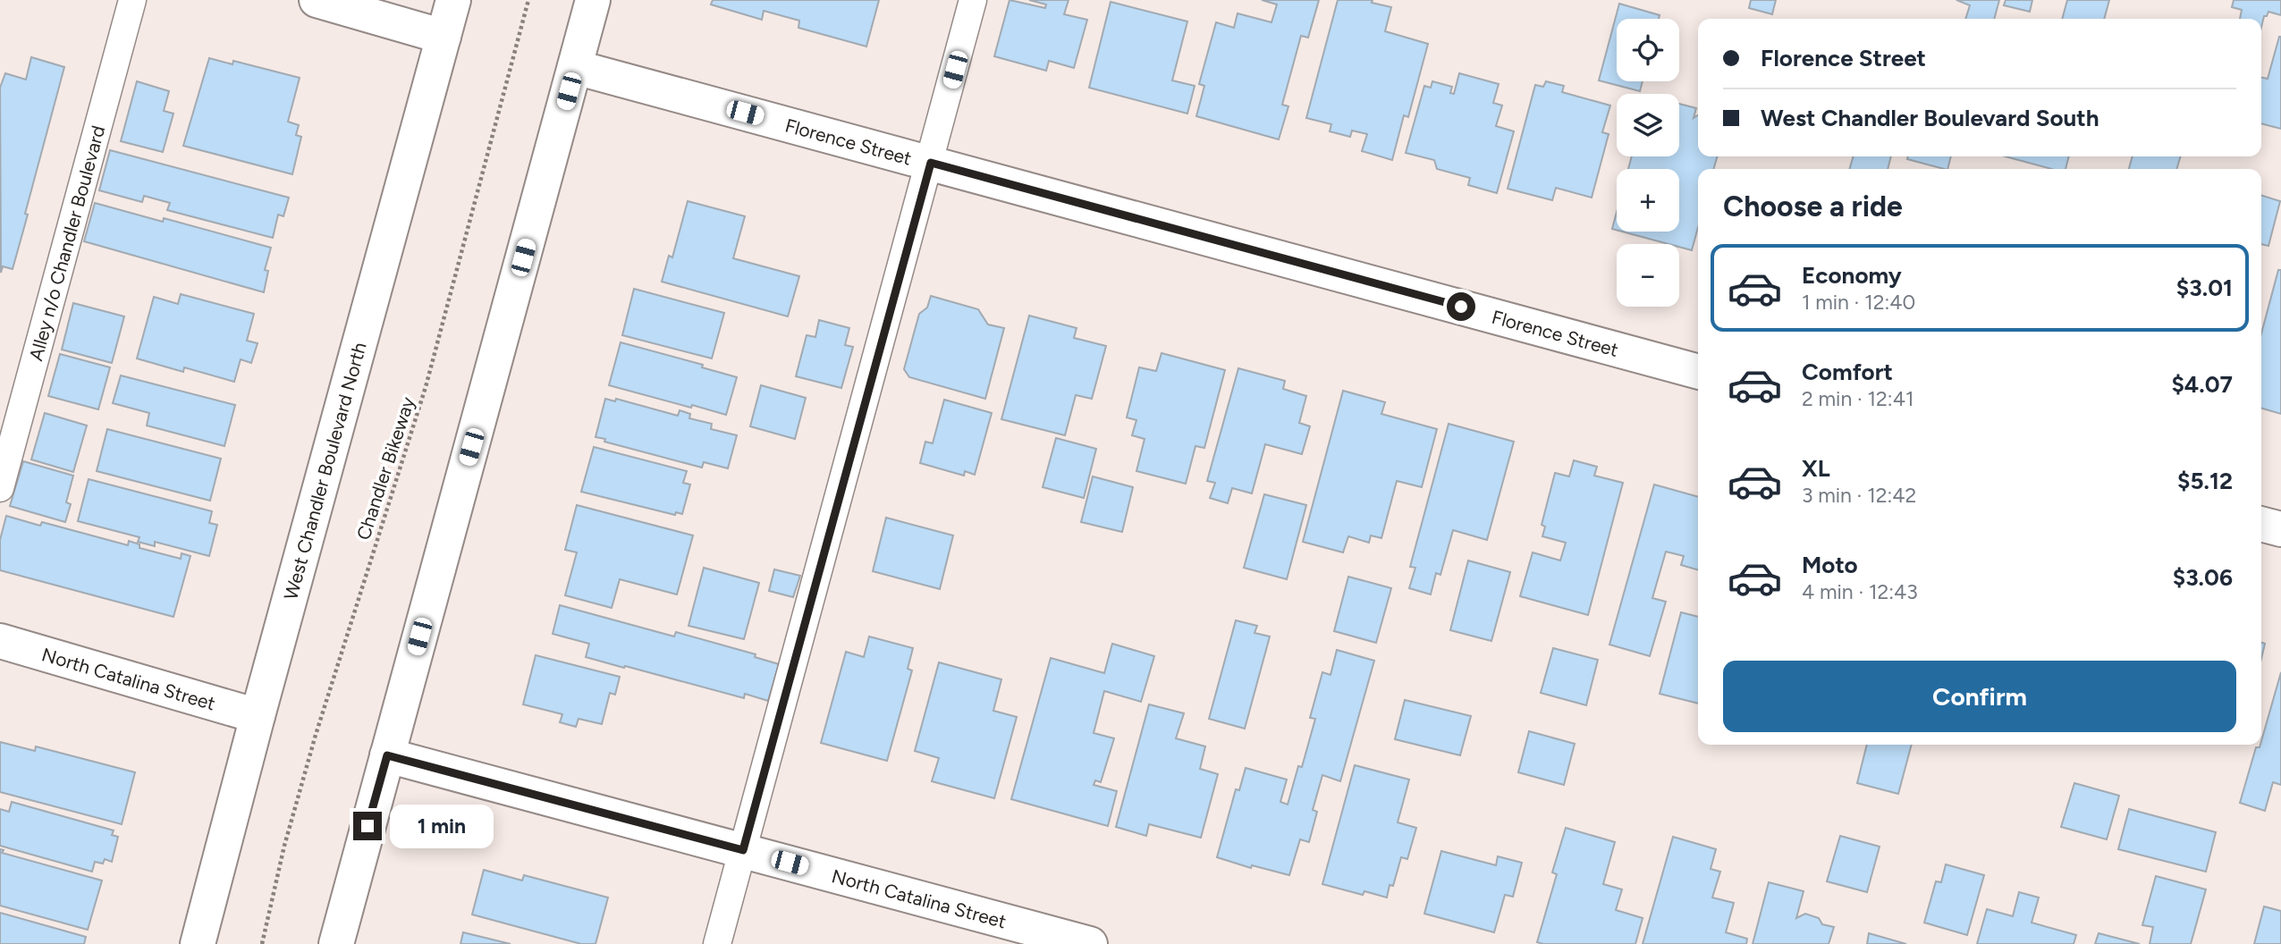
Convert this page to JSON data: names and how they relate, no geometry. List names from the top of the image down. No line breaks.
{"streets":{"street":["Florence Street","West Chandler Boulevard North","North Catalina Street"],"lane":["Alley n/o Chandler Boulevard"],"path":["Chandler Bikeway"]},"crossings":[["West Chandler Boulevard North","North Catalina Street"]],"page":{"map_buttons":["+","−"],"banner":["Florence Street","West Chandler Boulevard South"],"heading":"Choose a ride","list":[{"name":"Economy","note":"1 min · 12:40","value":"$3.01"},{"name":"Comfort","note":"2 min · 12:41","value":"$4.07"},{"name":"XL","note":"3 min · 12:42","value":"$5.12"},{"name":"Moto","note":"4 min · 12:43","value":"$3.06"}],"buttons":"Confirm","bubble":"1 min"}}
